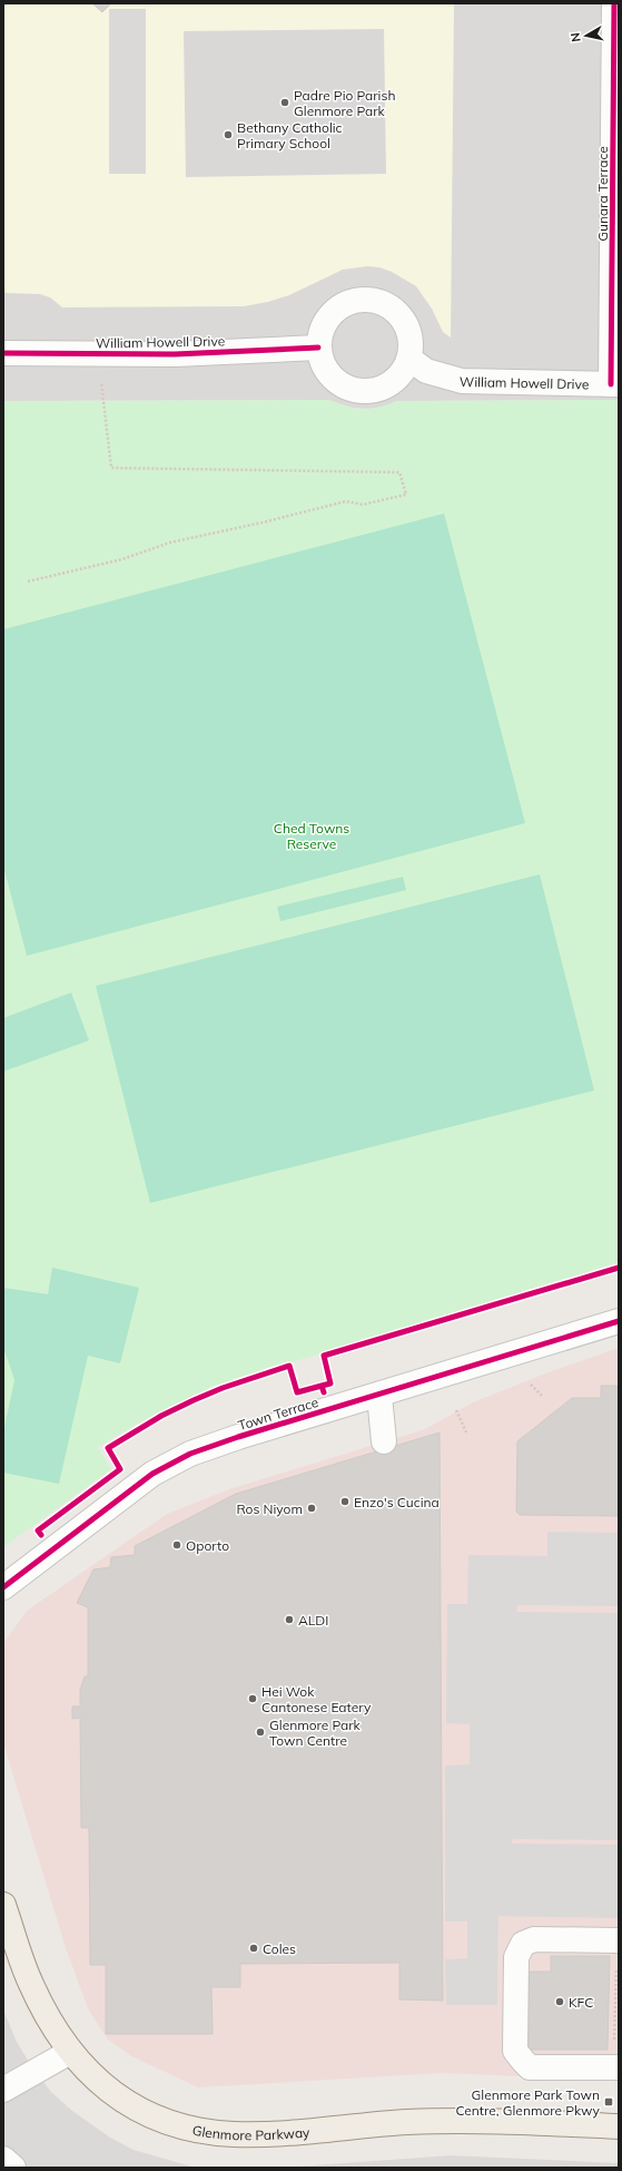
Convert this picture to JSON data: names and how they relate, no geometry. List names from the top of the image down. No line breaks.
{"streets":{"main road":["Glenmore Parkway"],"street":["Gunara Terrace","William Howell Drive","Town Terrace"]},"crossings":[["Gunara Terrace","William Howell Drive"]],"parks":["Ched Towns Reserve"],"places":{"other":["Padre Pio Parish Glenmore Park","Bethany Catholic Primary School","Enzo's Cucina","Ros Niyom","Oporto","ALDI","Hei Wok Cantonese Eatery","Glenmore Park Town Centre","Coles","KFC"],"transit":["Glenmore Park Town Centre, Glenmore Pkwy"]},"north":"left"}
